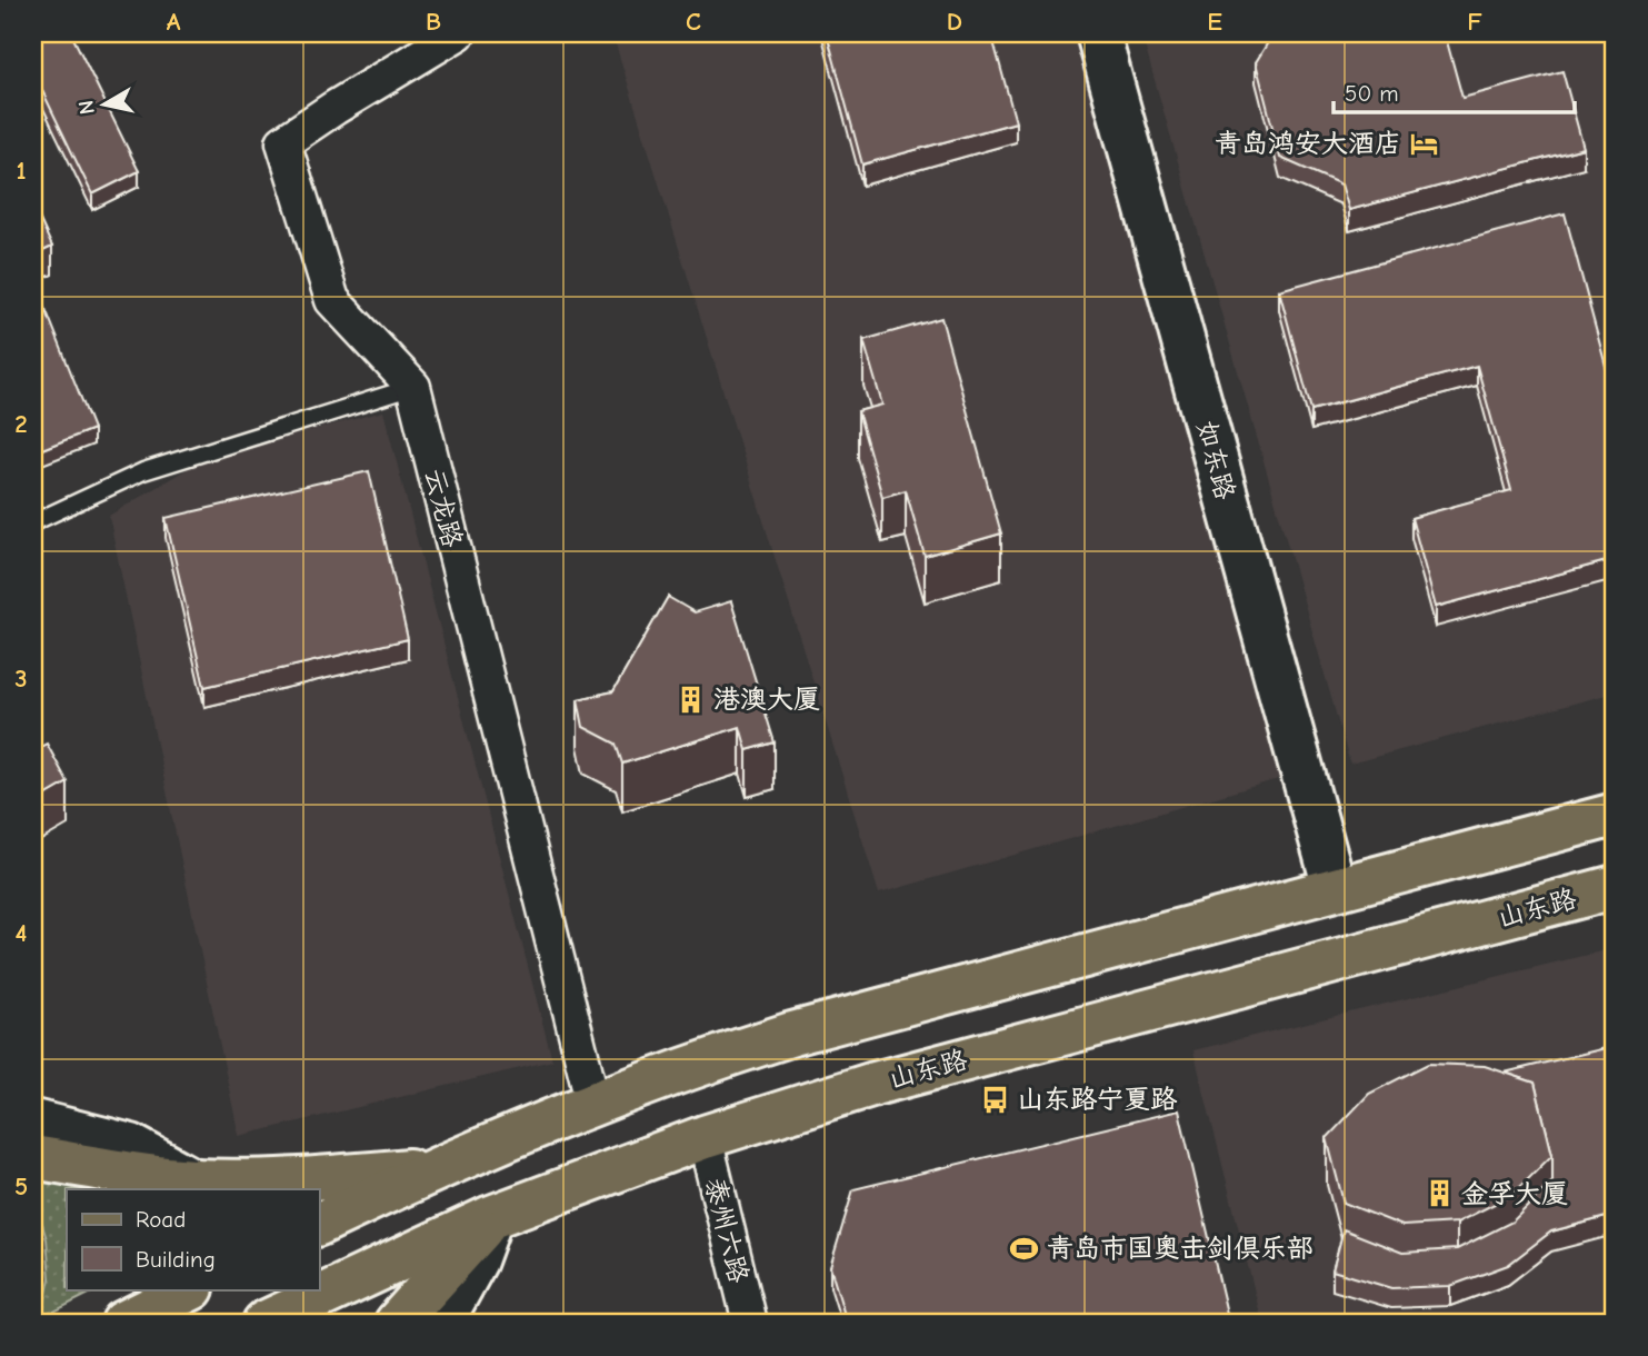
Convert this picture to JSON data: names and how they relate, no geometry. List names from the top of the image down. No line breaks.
{"streets":{"main road":["山东路"],"street":["如东路","云龙路","泰州六路"]},"crossings":[["山东路","泰州六路"]],"places":{"hotel":["青岛鸿安大酒店"],"building":["港澳大厦","金孚大厦"],"bus stop":["山东路宁夏路"],"sports":["青岛市国奥击剑俱乐部"]},"legend":["Road","Building"],"scale_bar":"50 m","north":"left","grid":{"columns":["A","B","C","D","E","F"],"rows":["1","2","3","4","5"]}}
